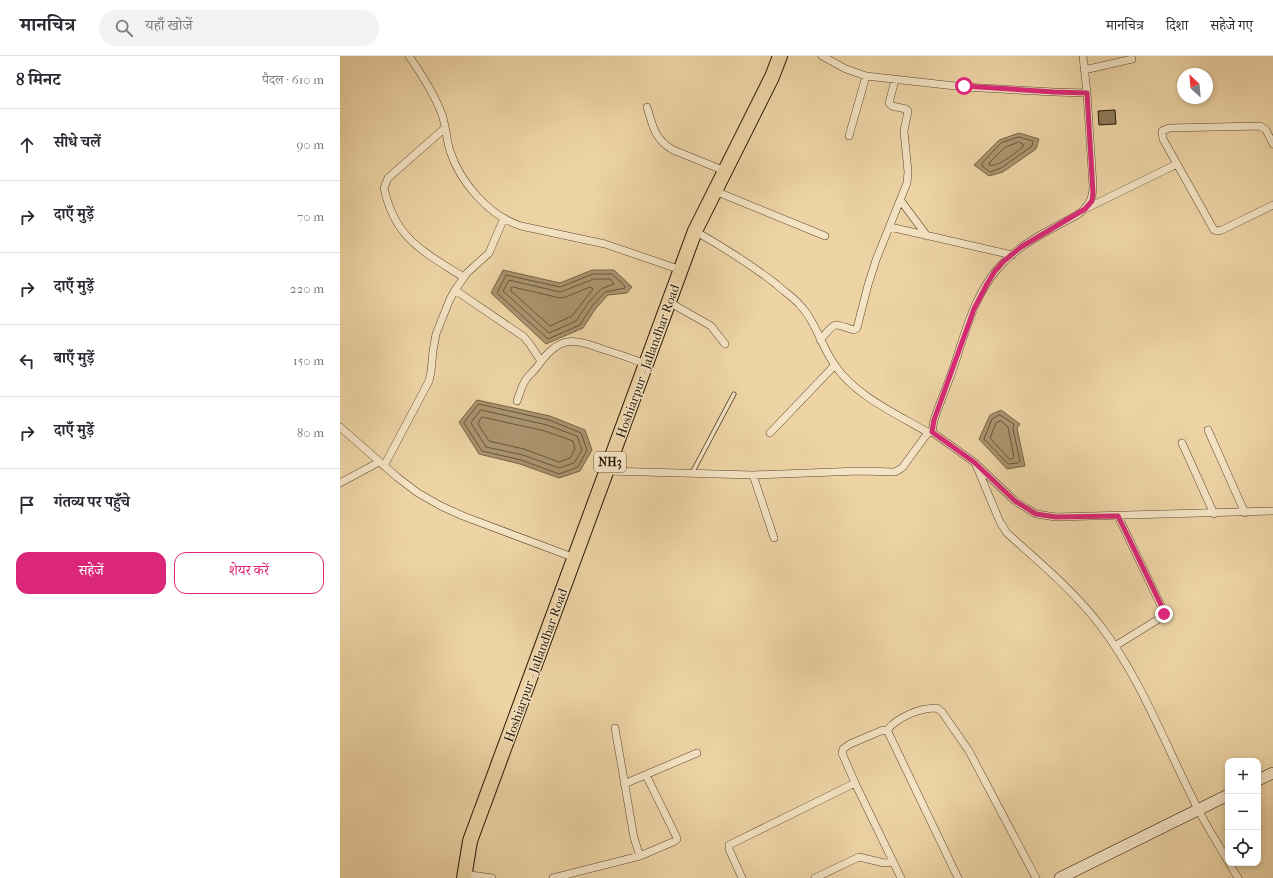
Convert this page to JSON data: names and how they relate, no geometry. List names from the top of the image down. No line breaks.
{"streets":{"highway":["Hoshiarpur - Jallandhar Road","NH3"]},"north":"top left","page":{"header":"मानचित्र","search":"यहाँ खोजें","nav":["मानचित्र","दिशा","सहेजे गए"],"heading":["8 मिनट","पैदल · 610 m"],"list":[["सीधे चलें","90 m"],["दाएँ मुड़ें","70 m"],["दाएँ मुड़ें","220 m"],["बाएँ मुड़ें","150 m"],["दाएँ मुड़ें","80 m"],"गंतव्य पर पहुँचे"],"buttons":["सहेजें","शेयर करें"],"map_buttons":["+","−"]}}
